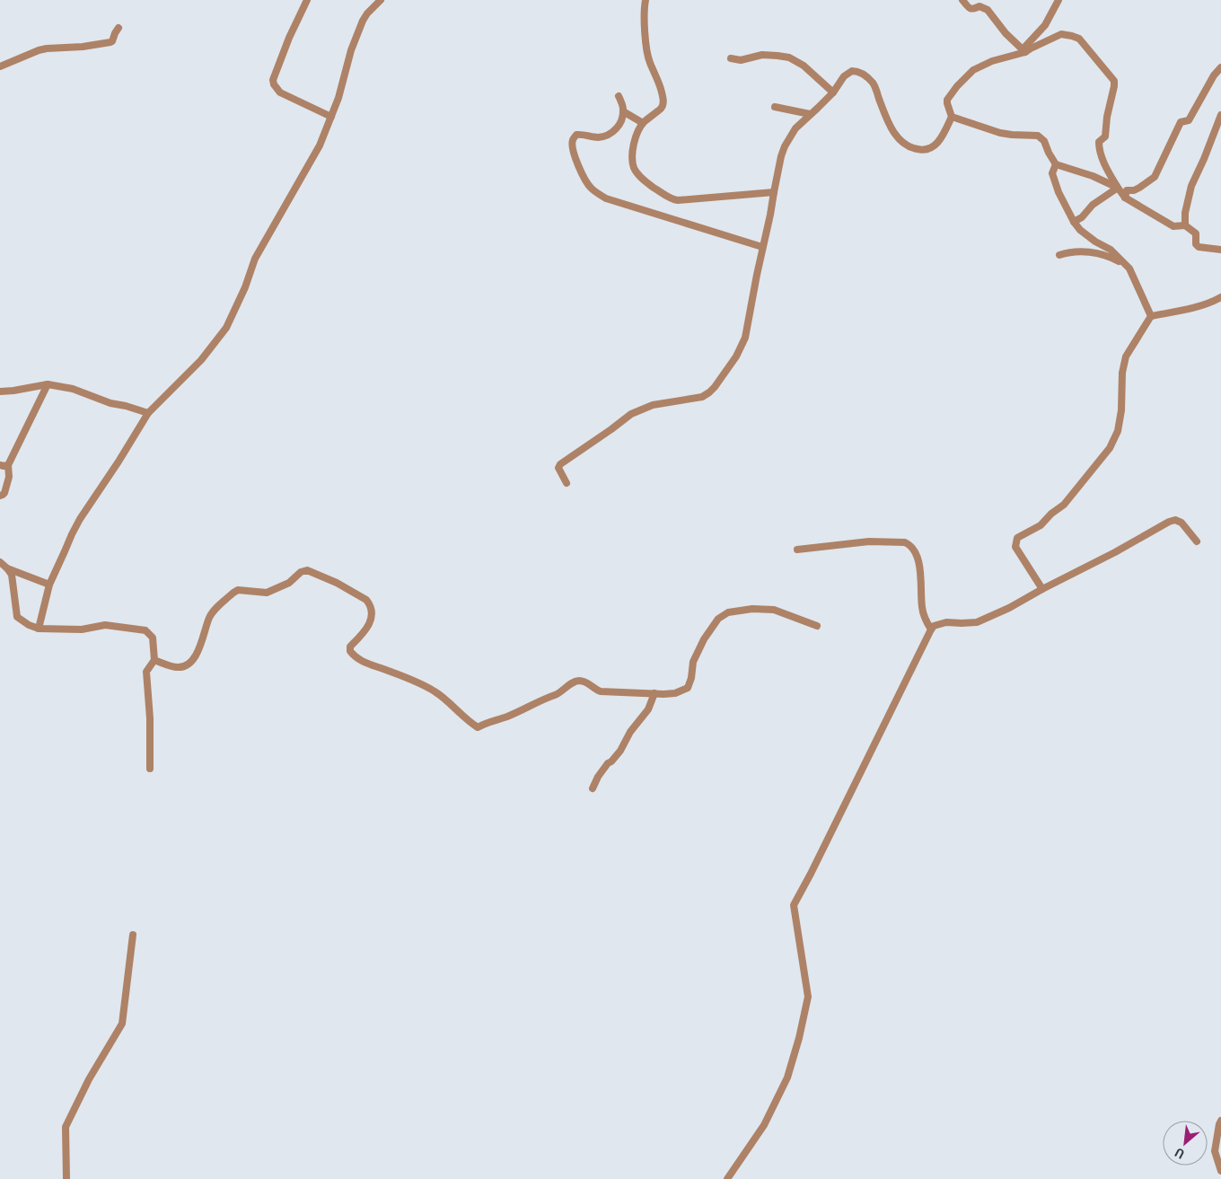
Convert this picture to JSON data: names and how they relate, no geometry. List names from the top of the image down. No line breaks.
{"north":"bottom left"}
